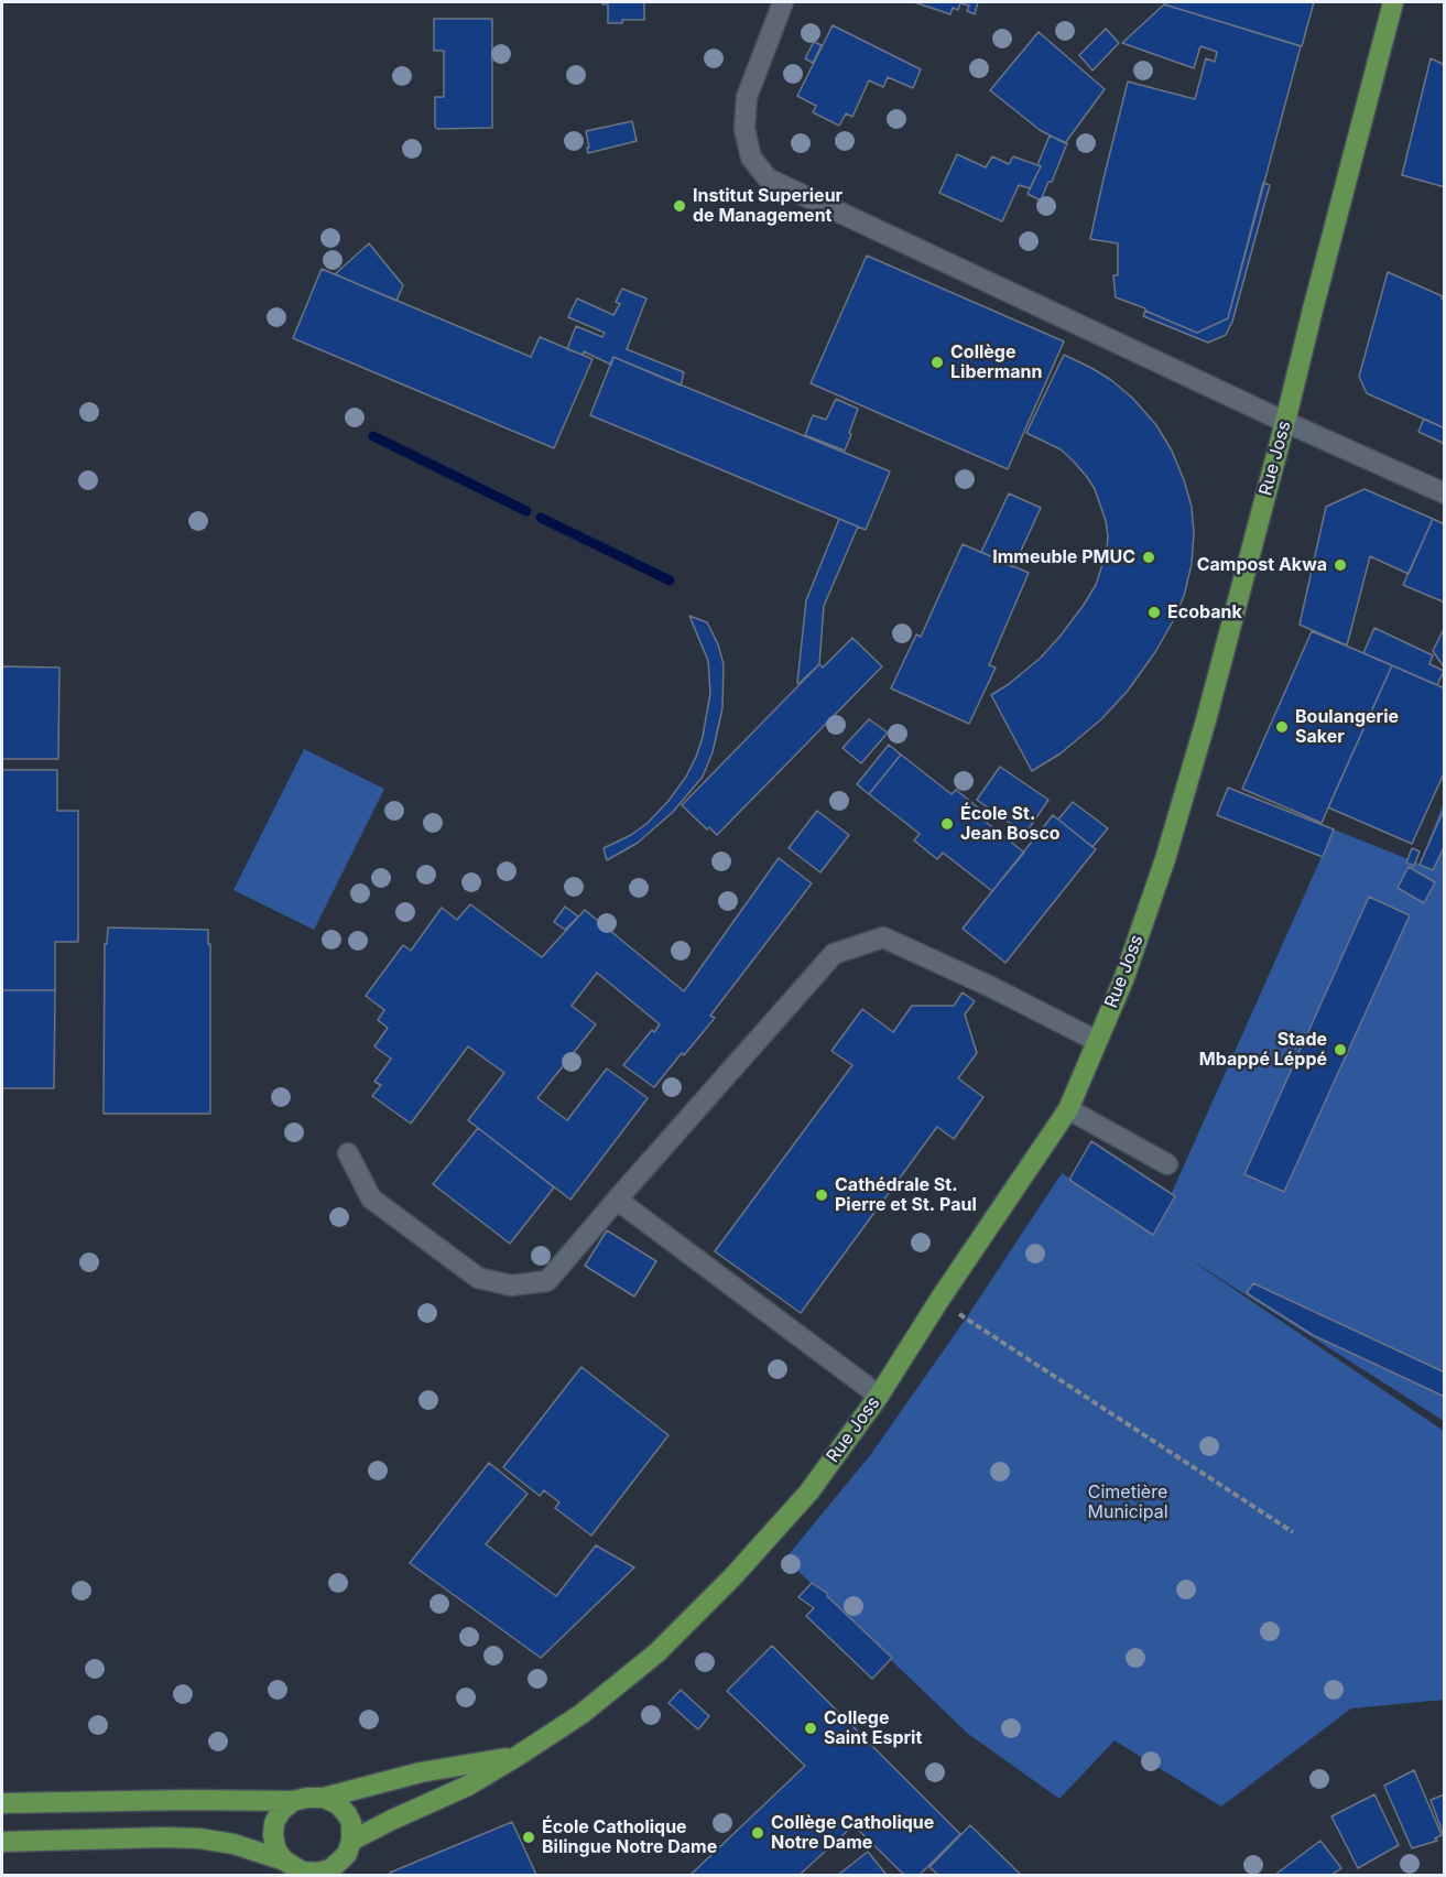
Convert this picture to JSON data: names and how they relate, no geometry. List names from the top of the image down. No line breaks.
{"streets":{"main road":["Rue Joss"]},"parks":["Cimetière Municipal"],"places":["Institut Superieur de Management","Collège Libermann","Immeuble PMUC","Campost Akwa","Ecobank","Boulangerie Saker","École St. Jean Bosco","Stade Mbappé Léppé","Cathédrale St. Pierre et St. Paul","College Saint Esprit","Collège Catholique Notre Dame","École Catholique Bilingue Notre Dame"]}
